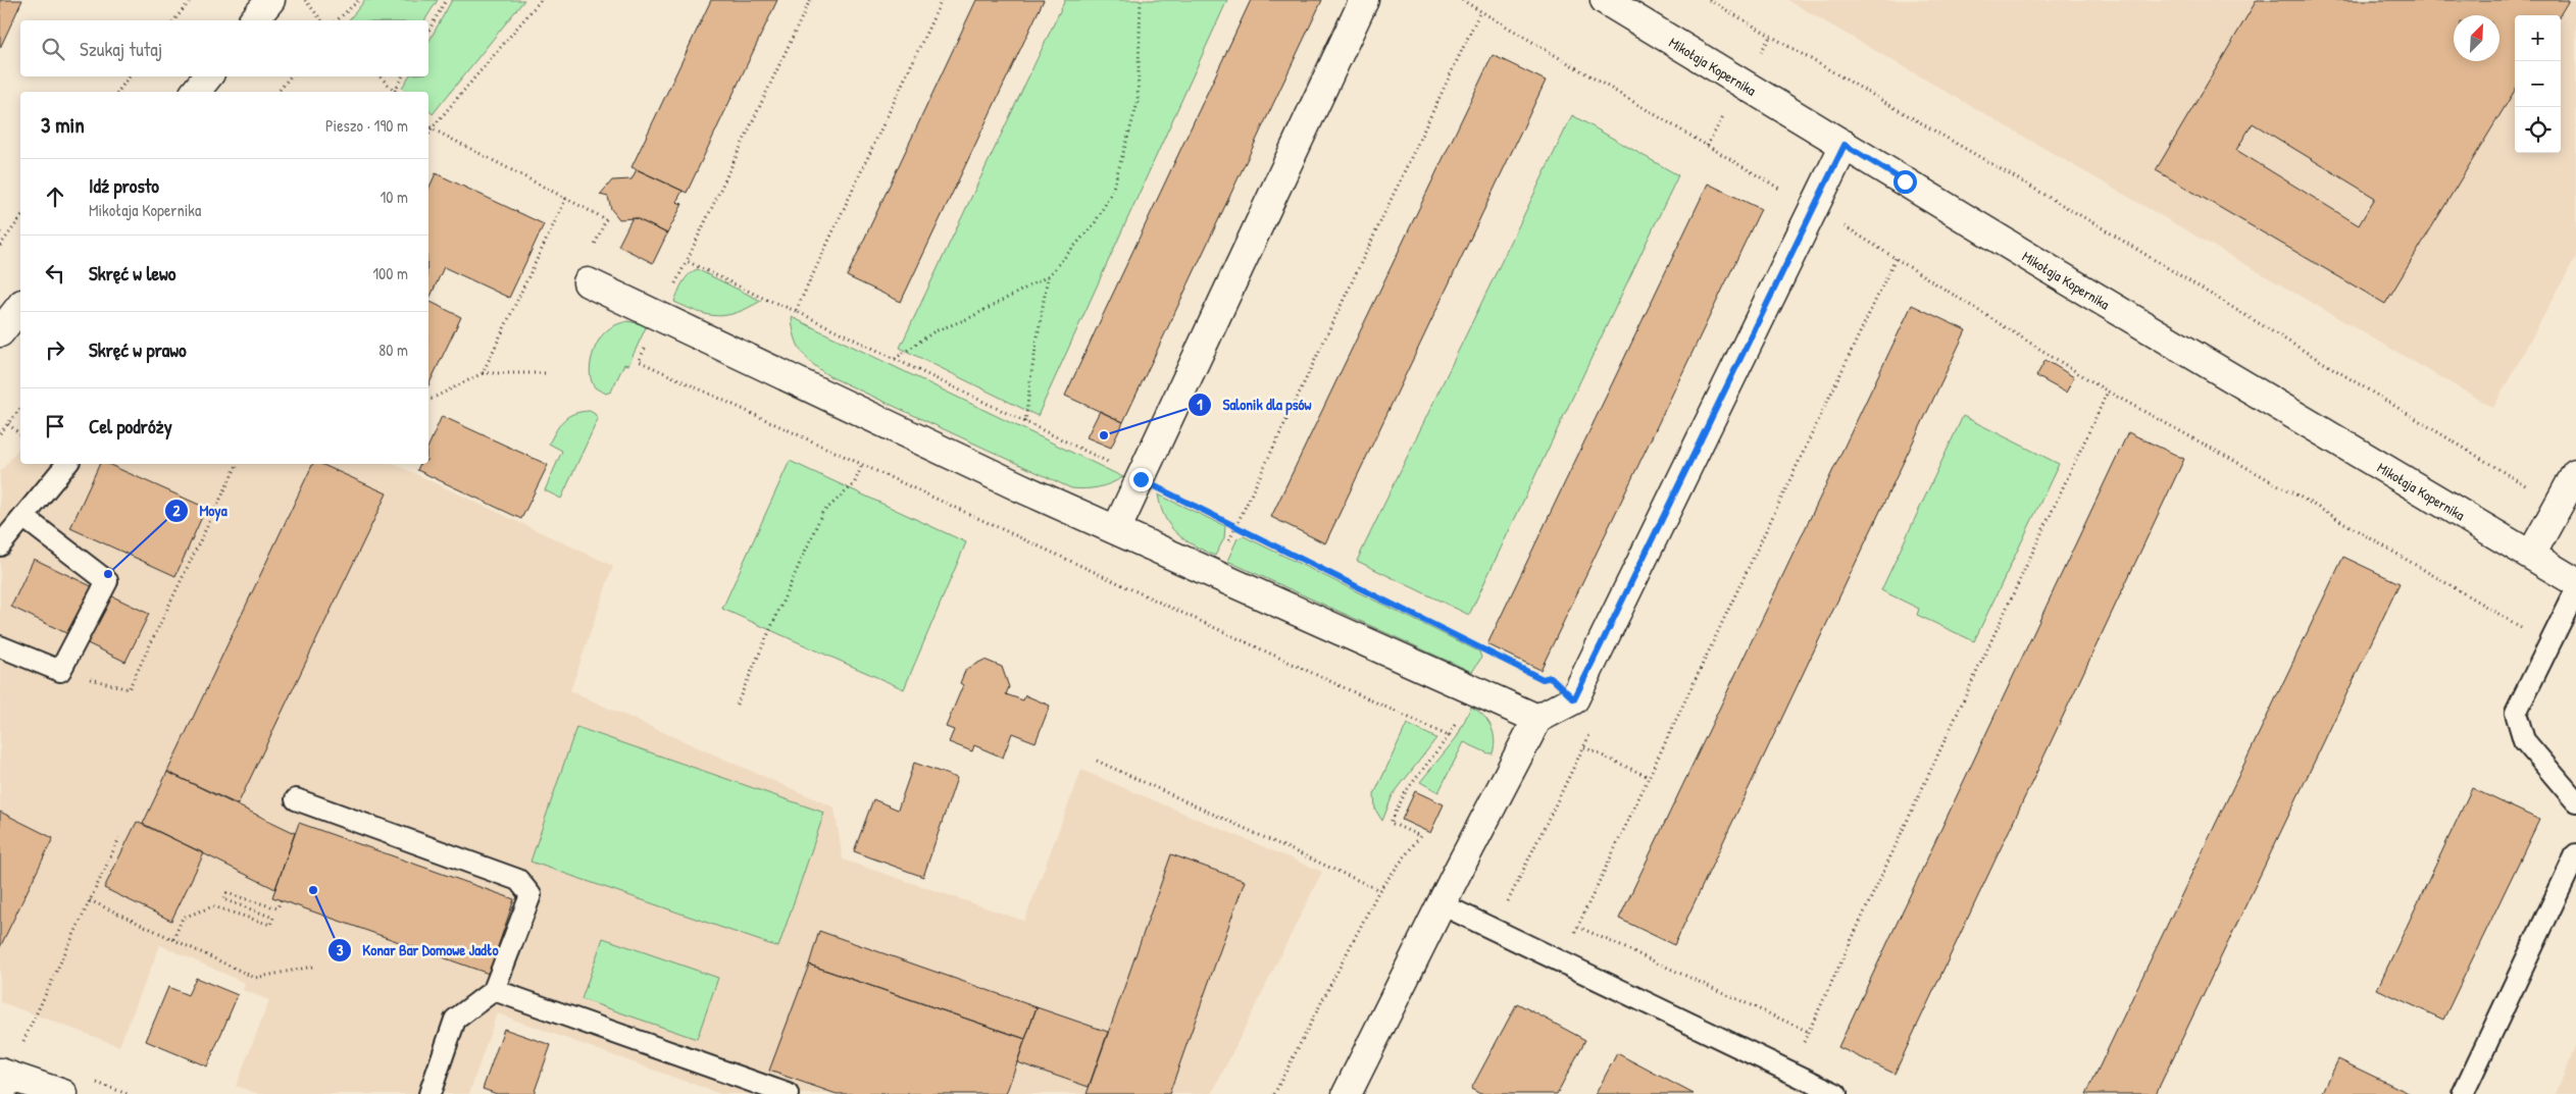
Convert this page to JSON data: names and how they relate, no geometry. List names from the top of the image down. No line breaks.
{"streets":{"street":["Mikołaja Kopernika"]},"places":["Salonik dla psów","Moya","Konar Bar Domowe Jadło"],"north":"top right","page":{"map_buttons":["+","−"],"search":"Szukaj tutaj","heading":["3 min","Pieszo · 190 m"],"list":[["Idź prosto","Mikołaja Kopernika","10 m"],["Skręć w lewo","100 m"],["Skręć w prawo","80 m"],"Cel podróży"]}}
